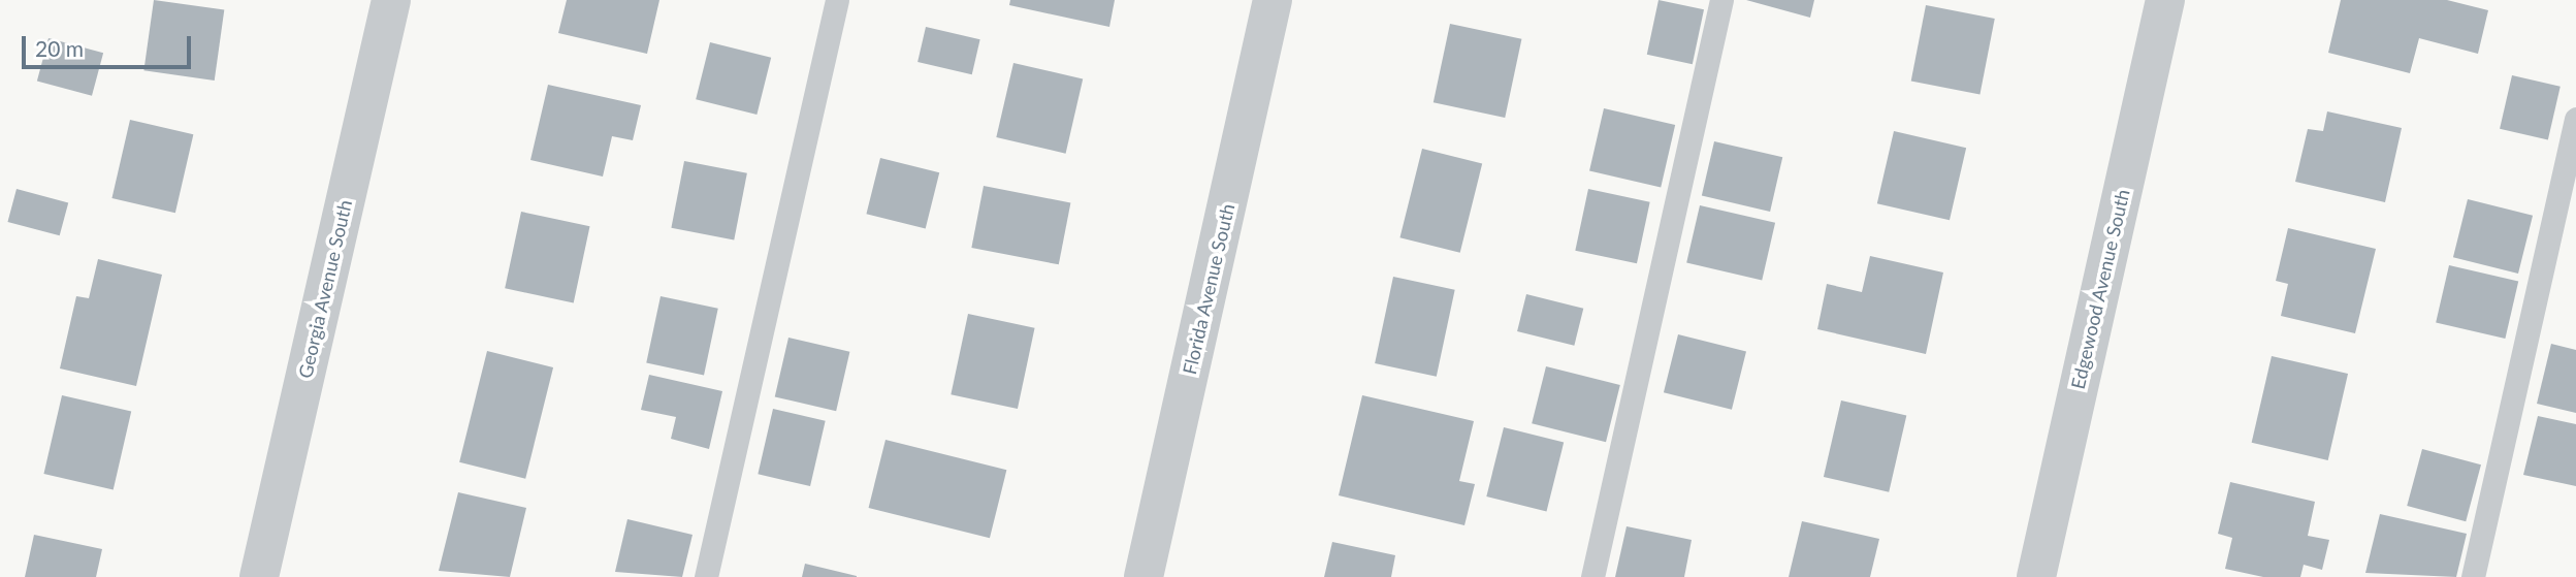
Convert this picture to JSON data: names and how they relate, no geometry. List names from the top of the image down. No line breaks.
{"streets":{"street":["Georgia Avenue South","Florida Avenue South","Edgewood Avenue South"]},"scale_bar":"20 m"}
